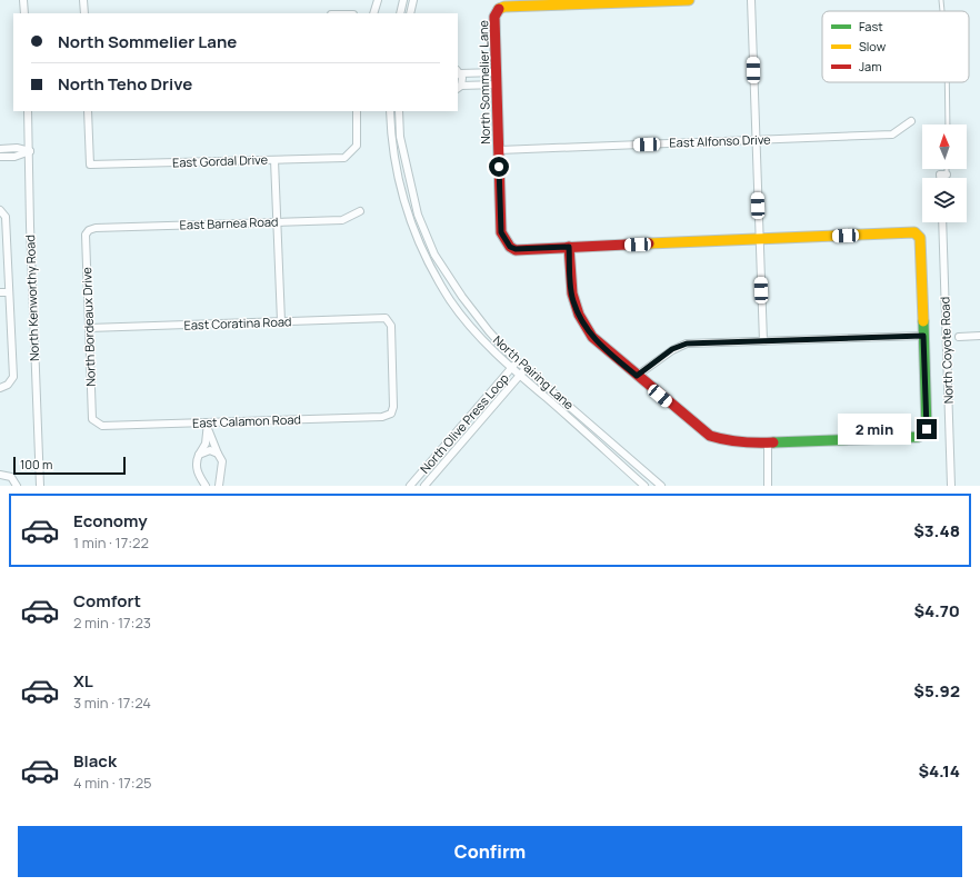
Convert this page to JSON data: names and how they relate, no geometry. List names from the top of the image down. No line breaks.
{"streets":{"street":["North Sommelier Lane","East Alfonso Drive","East Gordal Drive","East Barnea Road","North Kenworthy Road","East Coratina Road","North Bordeaux Drive","North Coyote Road","North Pairing Lane","East Calamon Road","North Olive Press Loop"]},"crossings":[["North Sommelier Lane","East Alfonso Drive"],["East Barnea Road","North Bordeaux Drive"],["East Coratina Road","North Bordeaux Drive"],["East Coratina Road","East Calamon Road"],["North Bordeaux Drive","East Calamon Road"],["North Pairing Lane","North Olive Press Loop"]],"legend":["Fast","Slow","Jam"],"scale_bar":"100 m","north":"top","page":{"banner":["North Sommelier Lane","North Teho Drive"],"bubble":"2 min","scale":"100 m","list":[{"name":"Economy","note":"1 min · 17:22","value":"$3.48"},{"name":"Comfort","note":"2 min · 17:23","value":"$4.70"},{"name":"XL","note":"3 min · 17:24","value":"$5.92"},{"name":"Black","note":"4 min · 17:25","value":"$4.14"}],"buttons":"Confirm"}}
